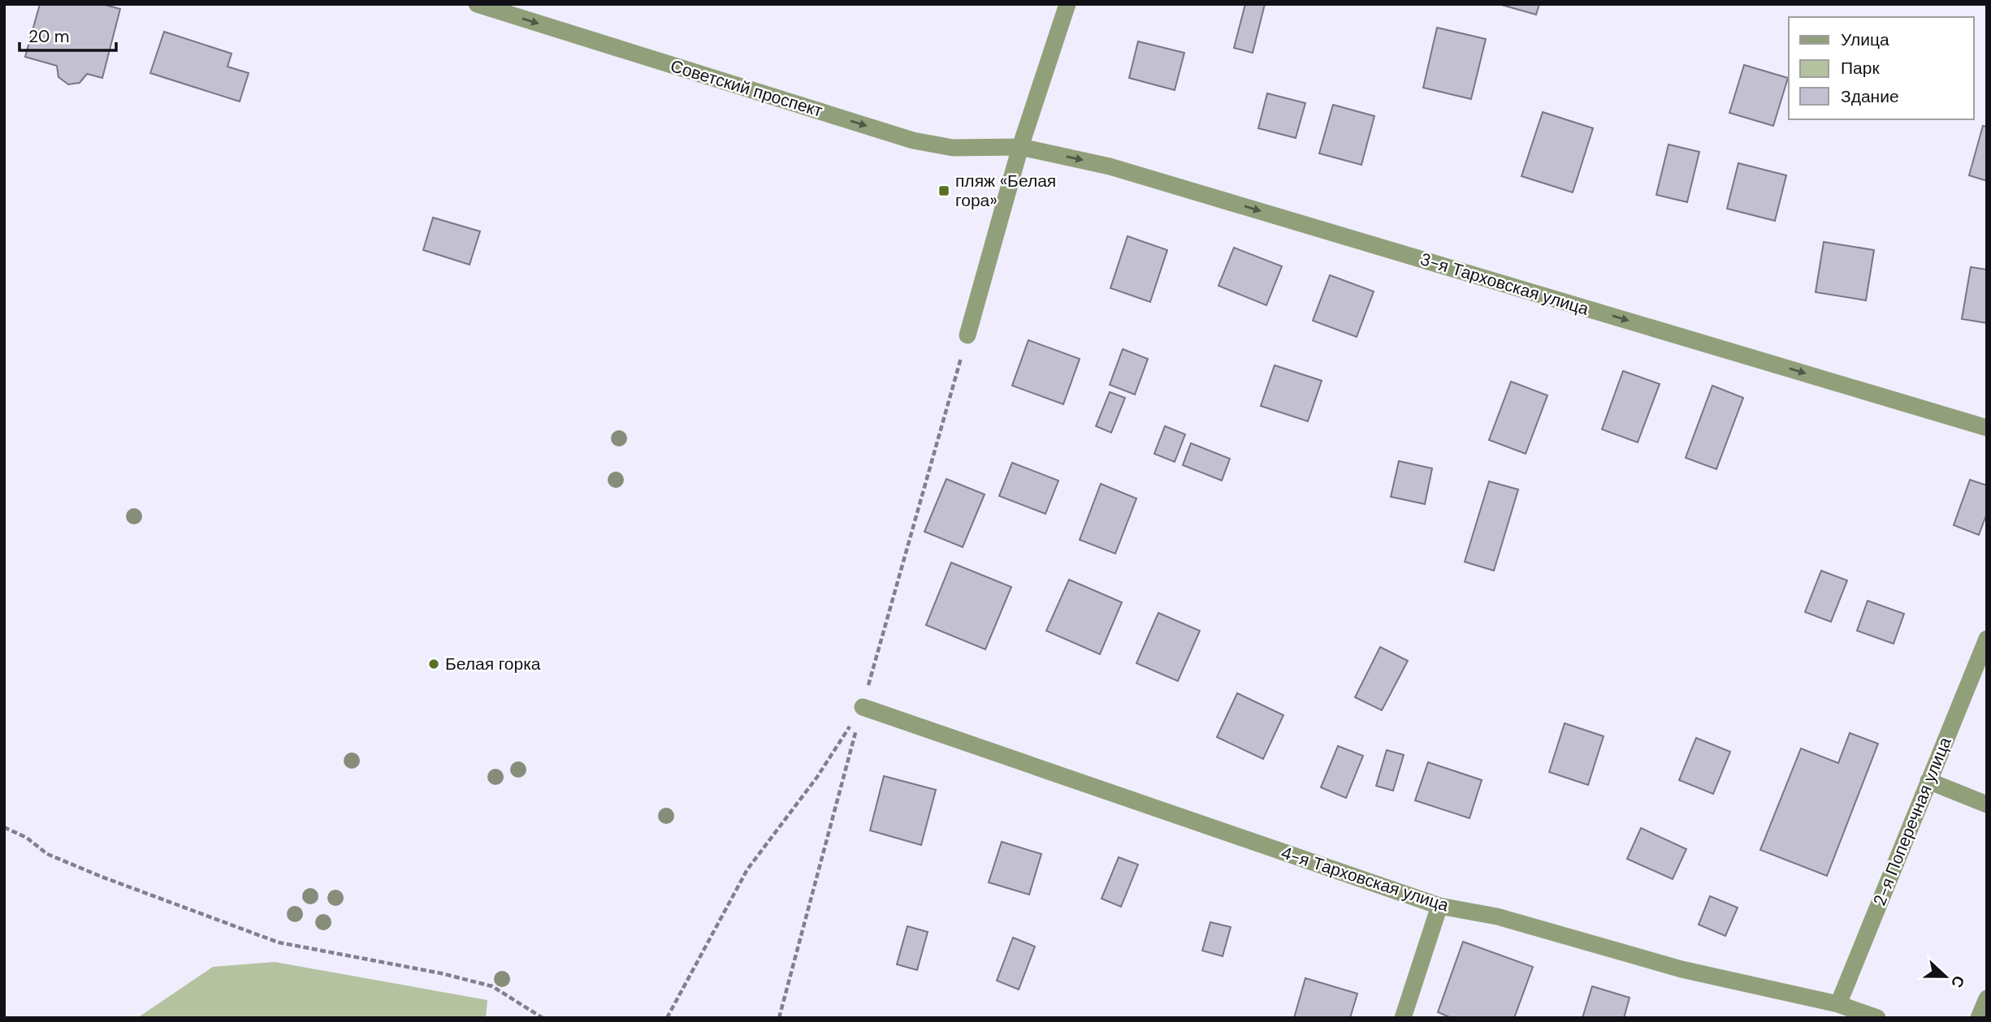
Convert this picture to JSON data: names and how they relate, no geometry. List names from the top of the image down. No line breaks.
{"streets":{"street":["Советский проспект","3-я Тарховская улица","2-я Поперечная улица","4-я Тарховская улица"]},"crossings":[["Советский проспект","3-я Тарховская улица"],["2-я Поперечная улица","4-я Тарховская улица"]],"one_way":["Советский проспект","3-я Тарховская улица"],"places":{"transit":["пляж «Белая гора»"],"other":["Белая горка"]},"legend":["Улица","Парк","Здание"],"scale_bar":"20 m","north":"right"}
